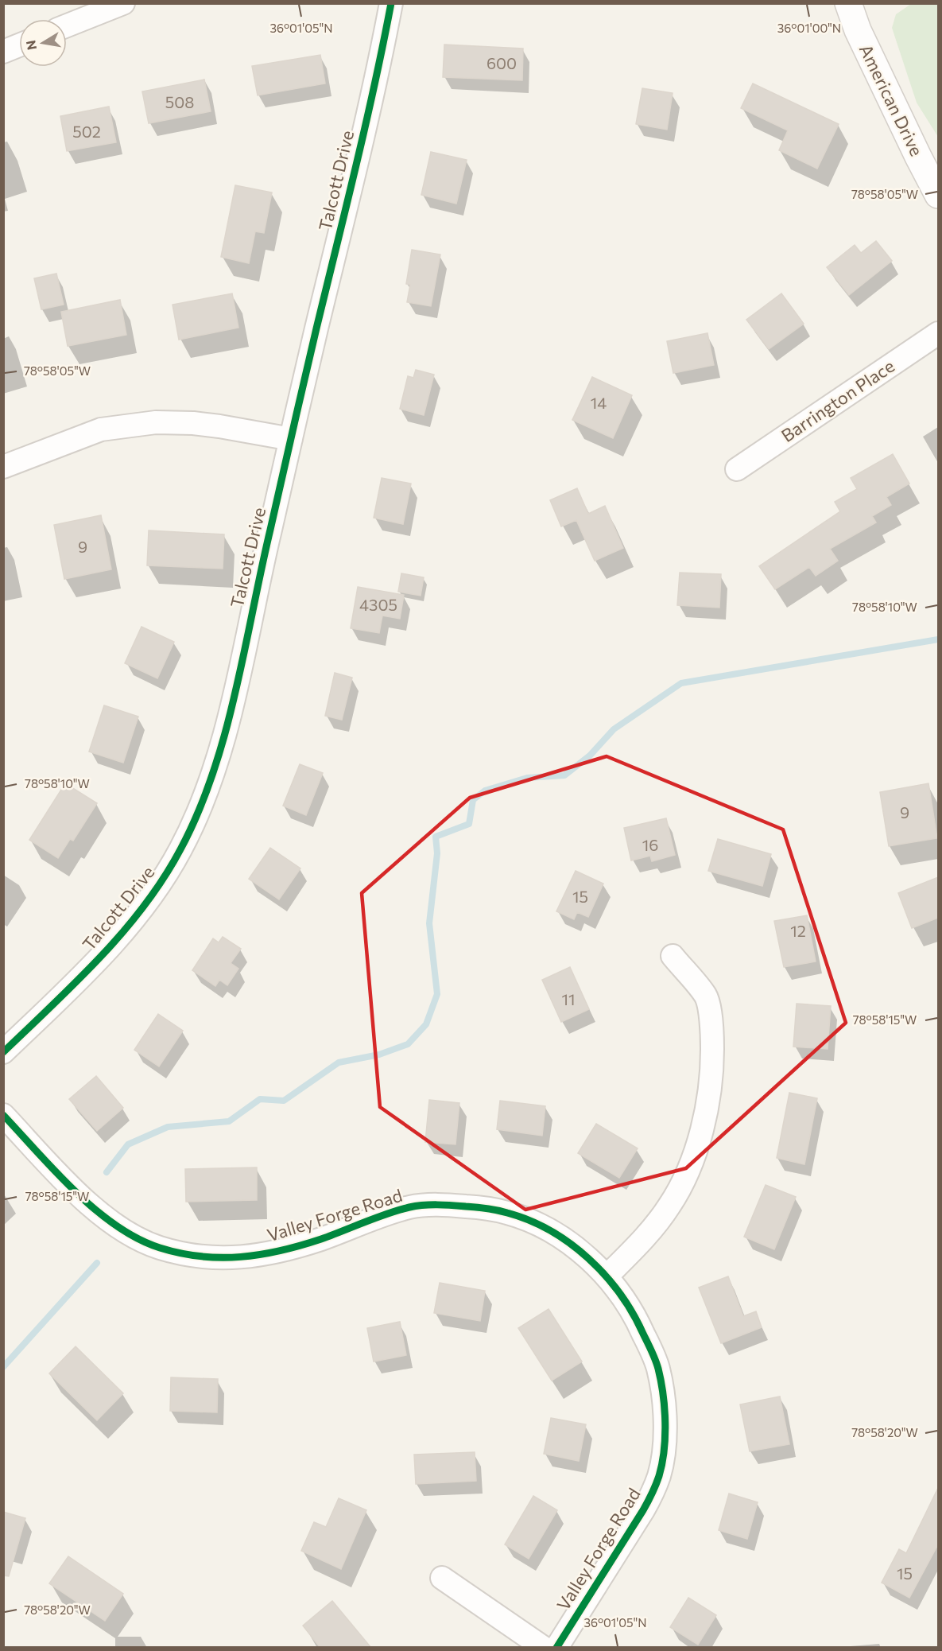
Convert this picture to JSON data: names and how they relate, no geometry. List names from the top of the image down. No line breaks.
{"streets":{"street":["American Drive","Talcott Drive","Barrington Place","Valley Forge Road"]},"house_numbers":["600","508","502","14","9","4305","9","16","15","12","11","15"],"north":"left","coordinates":["36°01'00\"N","36°01'05\"N","78°58'05\"W","78°58'10\"W","78°58'15\"W","78°58'20\"W"]}
